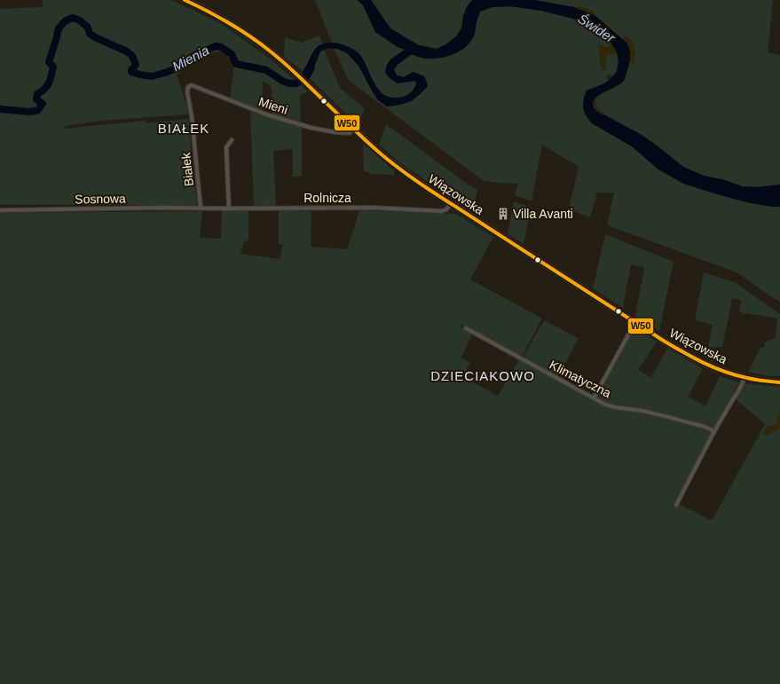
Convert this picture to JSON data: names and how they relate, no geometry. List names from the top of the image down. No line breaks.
{"streets":{"main road":["Wiązowska"],"street":["Mieni","Białek","Rolnicza","Sosnowa","Klimatyczna"]},"crossings":[["Mieni","Białek"],["Mieni","Wiązowska"],["Białek","Rolnicza"],["Białek","Sosnowa"],["Wiązowska","Rolnicza"],["Rolnicza","Sosnowa"]],"districts":["BIAŁEK","DZIECIAKOWO"],"water":["Świder","Mienia"],"places":{"building":["Villa Avanti"]},"lines":["transit line W50"]}
